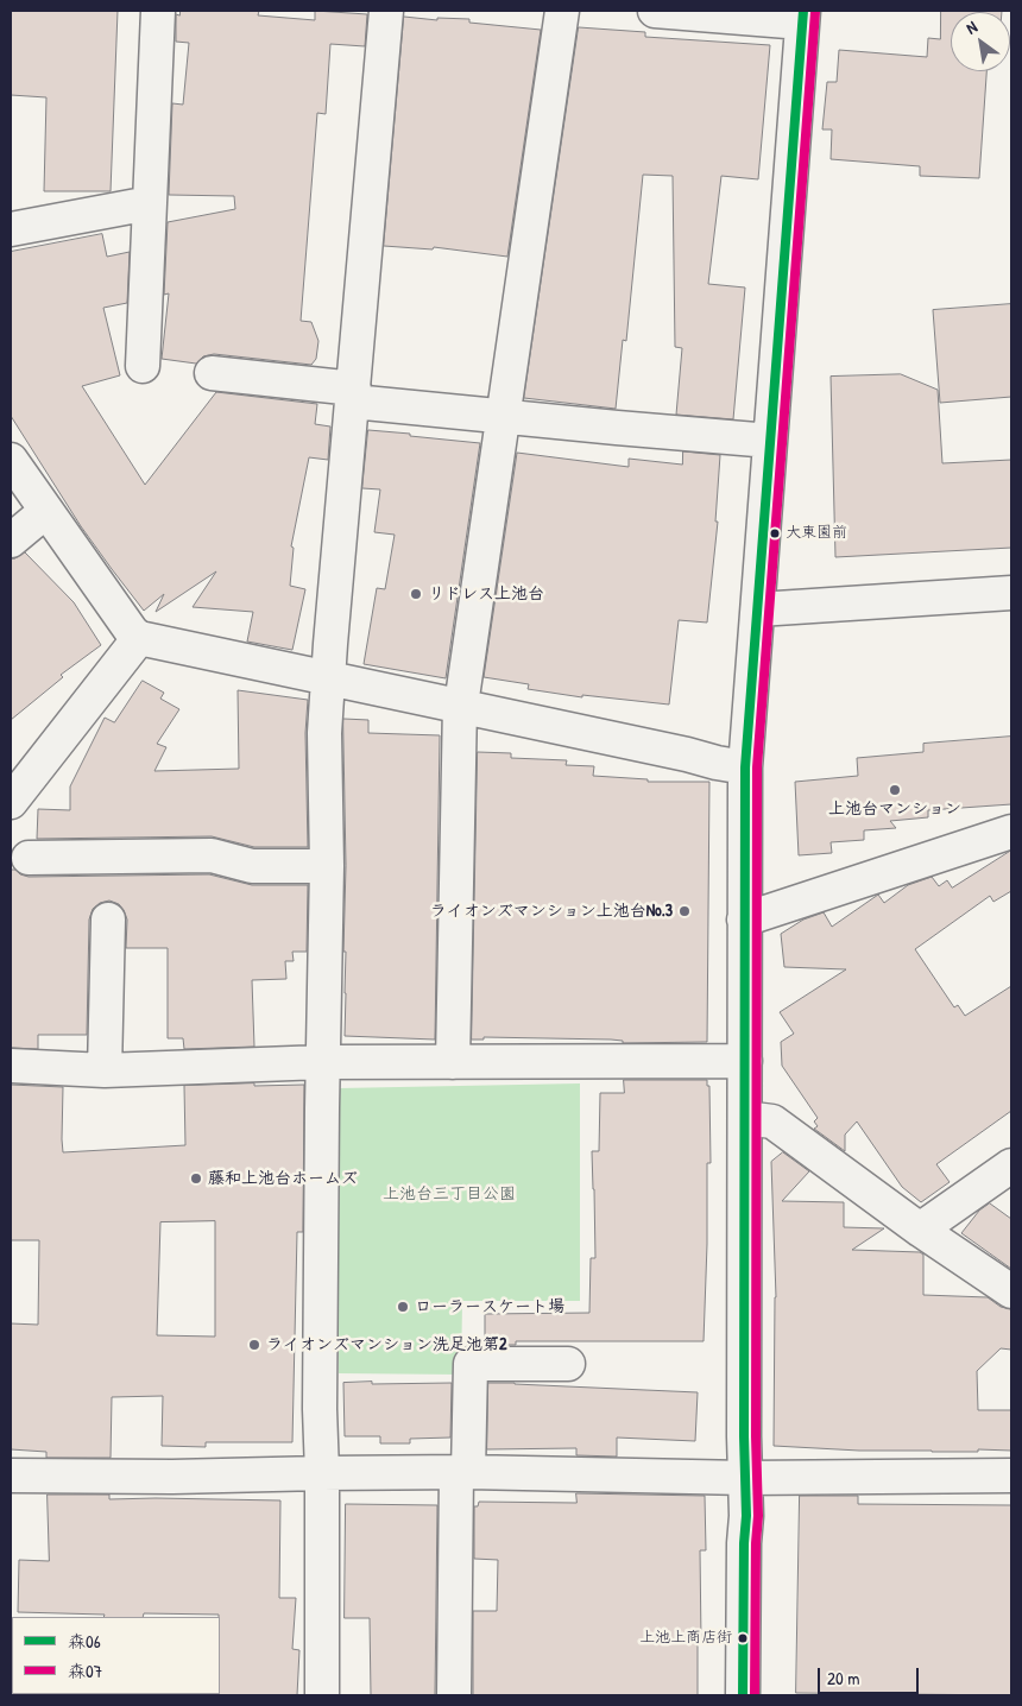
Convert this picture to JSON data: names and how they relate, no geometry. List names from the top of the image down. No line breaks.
{"parks":["上池台三丁目公園"],"places":["大東園前","リドレス上池台","上池台マンション","ライオンズマンション上池台No.3","藤和上池台ホームズ","ローラースケート場","ライオンズマンション洗足池第2","上池上商店街"],"lines":["transit line 森06","transit line 森07"],"legend":["森06","森07"],"scale_bar":"20 m","north":"top left"}
